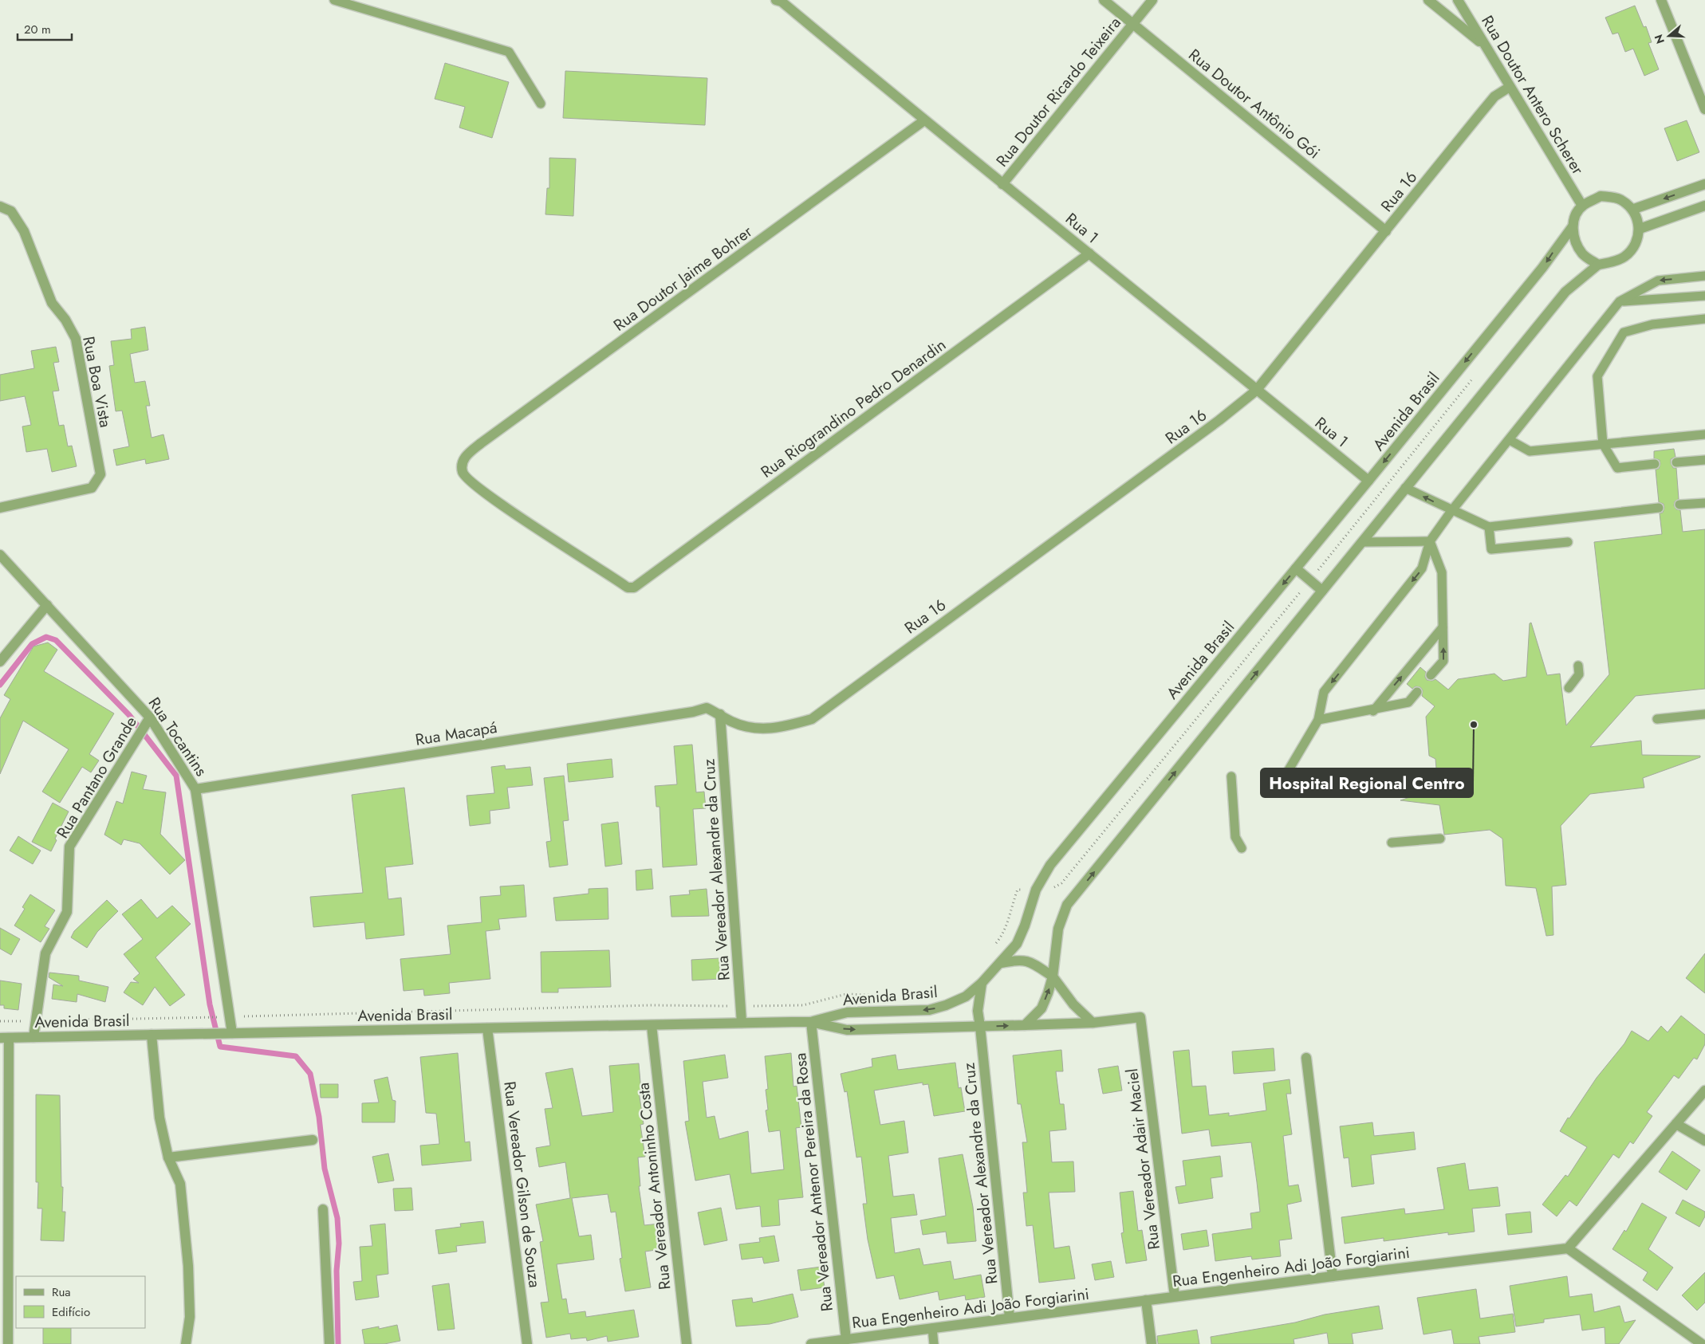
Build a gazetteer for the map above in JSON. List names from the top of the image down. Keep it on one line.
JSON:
{"streets":{"street":["Rua Doutor Ricardo Teixeira","Rua Doutor Antero Scherer","Rua Doutor Antônio Gói","Rua 16","Rua 1","Rua Doutor Jaime Bohrer","Rua Boa Vista","Rua Riograndino Pedro Denardin","Avenida Brasil","Rua Macapá","Rua Tocantins","Rua Pantano Grande","Rua Vereador Alexandre da Cruz","Rua Vereador Adair Maciel","Rua Vereador Antenor Pereira da Rosa","Rua Vereador Gilson de Souza","Rua Vereador Antoninho Costa","Rua Engenheiro Adi João Forgiarini"]},"crossings":[["Rua Doutor Ricardo Teixeira","Rua Doutor Antônio Gói"],["Rua Doutor Ricardo Teixeira","Rua 1"],["Rua Doutor Antero Scherer","Rua 16"],["Rua Doutor Antero Scherer","Avenida Brasil"],["Rua Doutor Antônio Gói","Rua 16"],["Rua 16","Rua 1"],["Rua 16","Rua Macapá"],["Rua 16","Rua Vereador Alexandre da Cruz"],["Rua 1","Rua Doutor Jaime Bohrer"],["Rua 1","Rua Riograndino Pedro Denardin"],["Rua 1","Avenida Brasil"],["Rua Doutor Jaime Bohrer","Rua Riograndino Pedro Denardin"],["Avenida Brasil","Rua Tocantins"],["Avenida Brasil","Rua Pantano Grande"],["Avenida Brasil","Rua Vereador Alexandre da Cruz"],["Avenida Brasil","Rua Vereador Adair Maciel"],["Avenida Brasil","Rua Vereador Antenor Pereira da Rosa"],["Avenida Brasil","Rua Vereador Gilson de Souza"],["Avenida Brasil","Rua Vereador Antoninho Costa"],["Rua Macapá","Rua Tocantins"],["Rua Macapá","Rua Vereador Alexandre da Cruz"],["Rua Tocantins","Rua Pantano Grande"],["Rua Vereador Alexandre da Cruz","Rua Engenheiro Adi João Forgiarini"],["Rua Vereador Adair Maciel","Rua Engenheiro Adi João Forgiarini"],["Rua Vereador Antenor Pereira da Rosa","Rua Engenheiro Adi João Forgiarini"]],"places":["Hospital Regional Centro"],"legend":["Rua","Edifício"],"scale_bar":"20 m","north":"left"}
